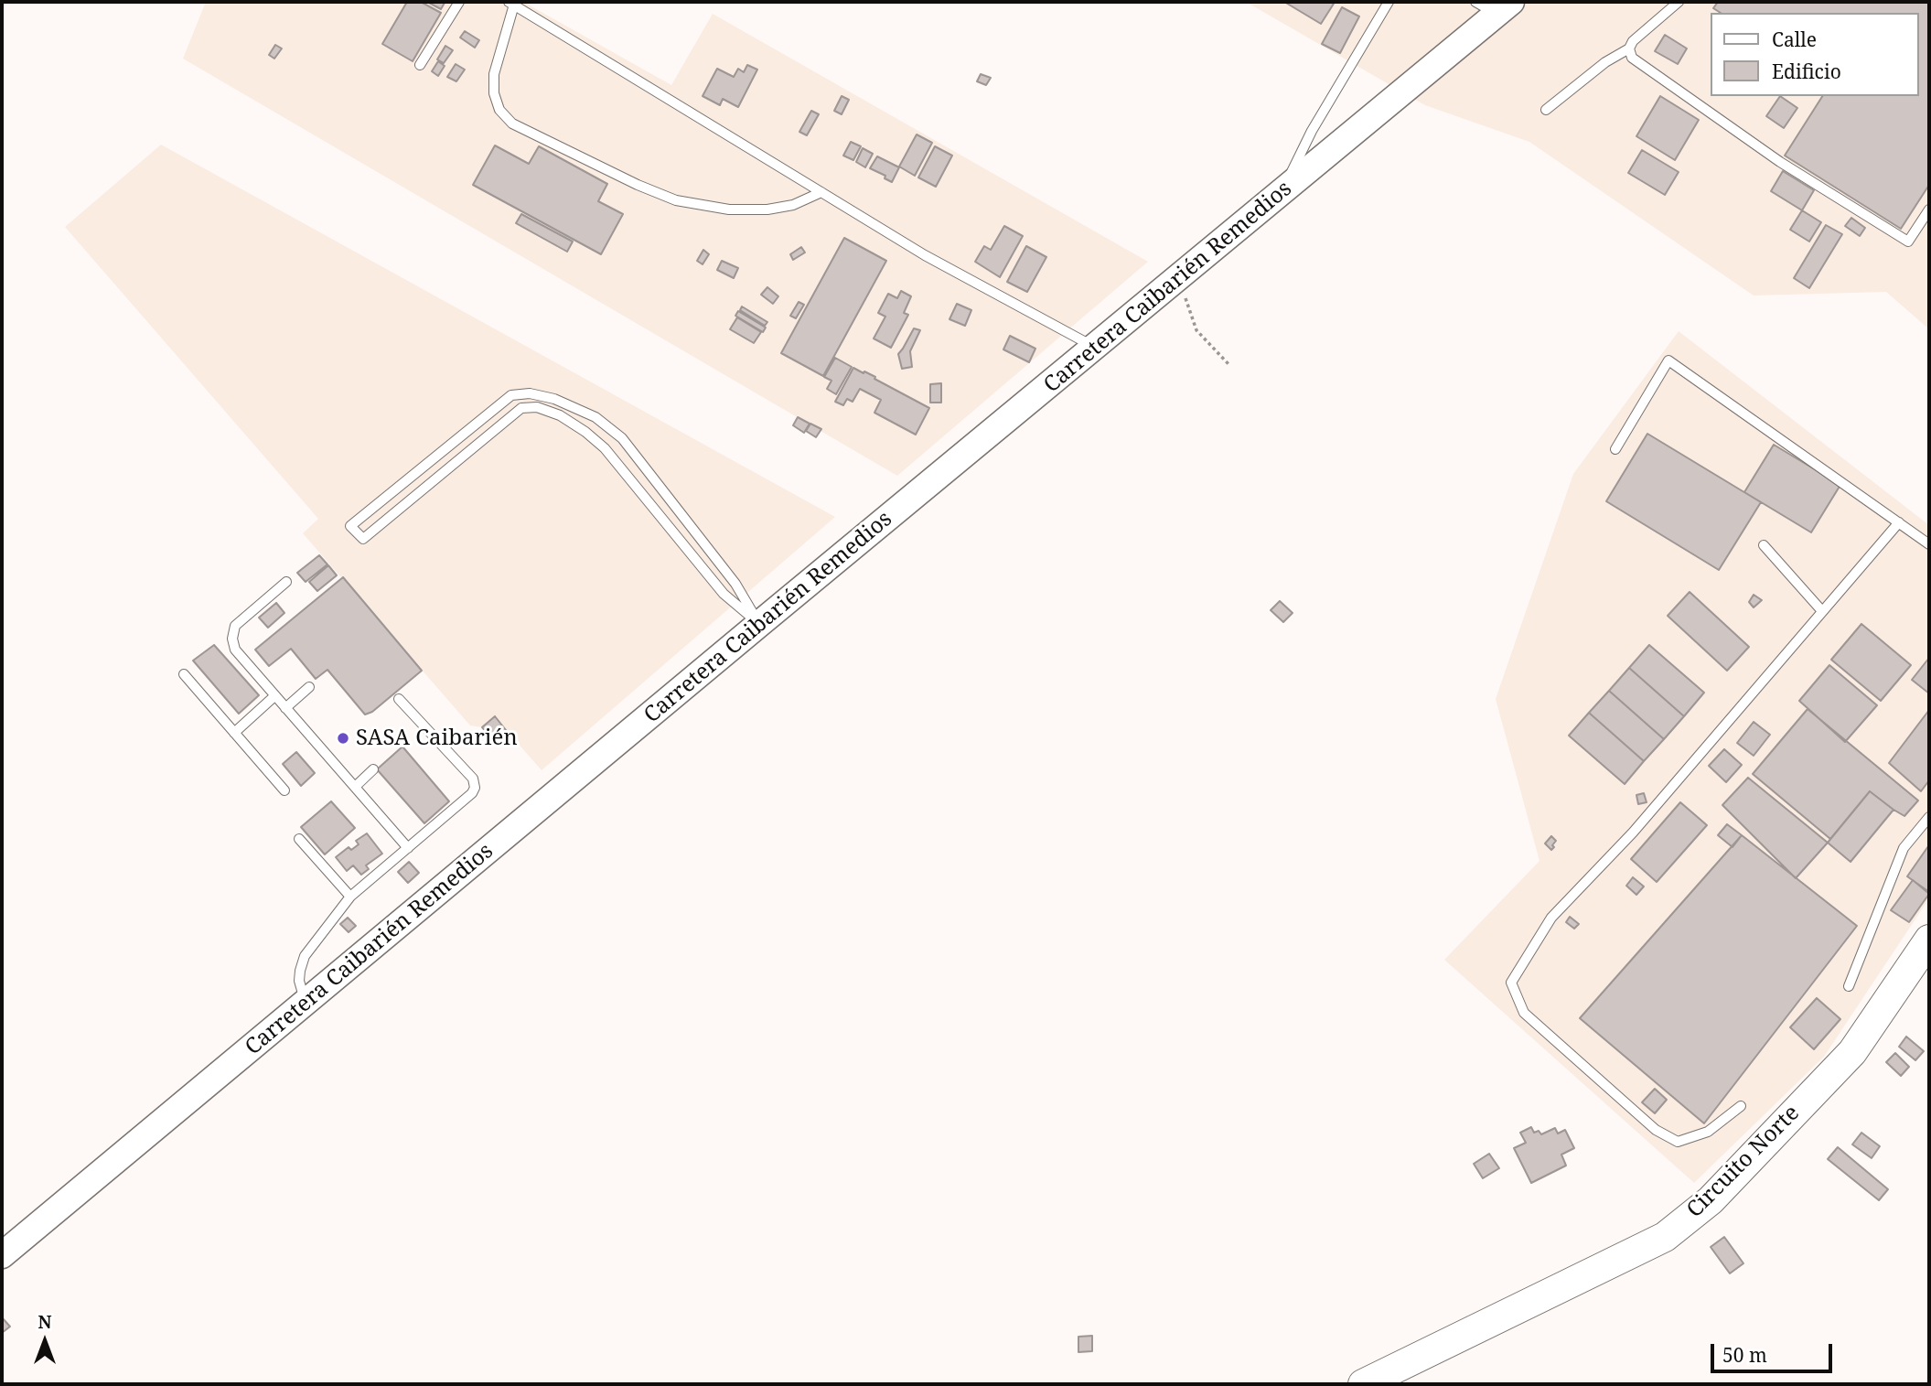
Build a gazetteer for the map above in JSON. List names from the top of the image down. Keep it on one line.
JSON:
{"streets":{"main road":["Circuito Norte"],"street":["Carretera Caibarién Remedios"]},"places":["SASA Caibarién"],"legend":["Calle","Edificio"],"scale_bar":"50 m","north":"top"}
